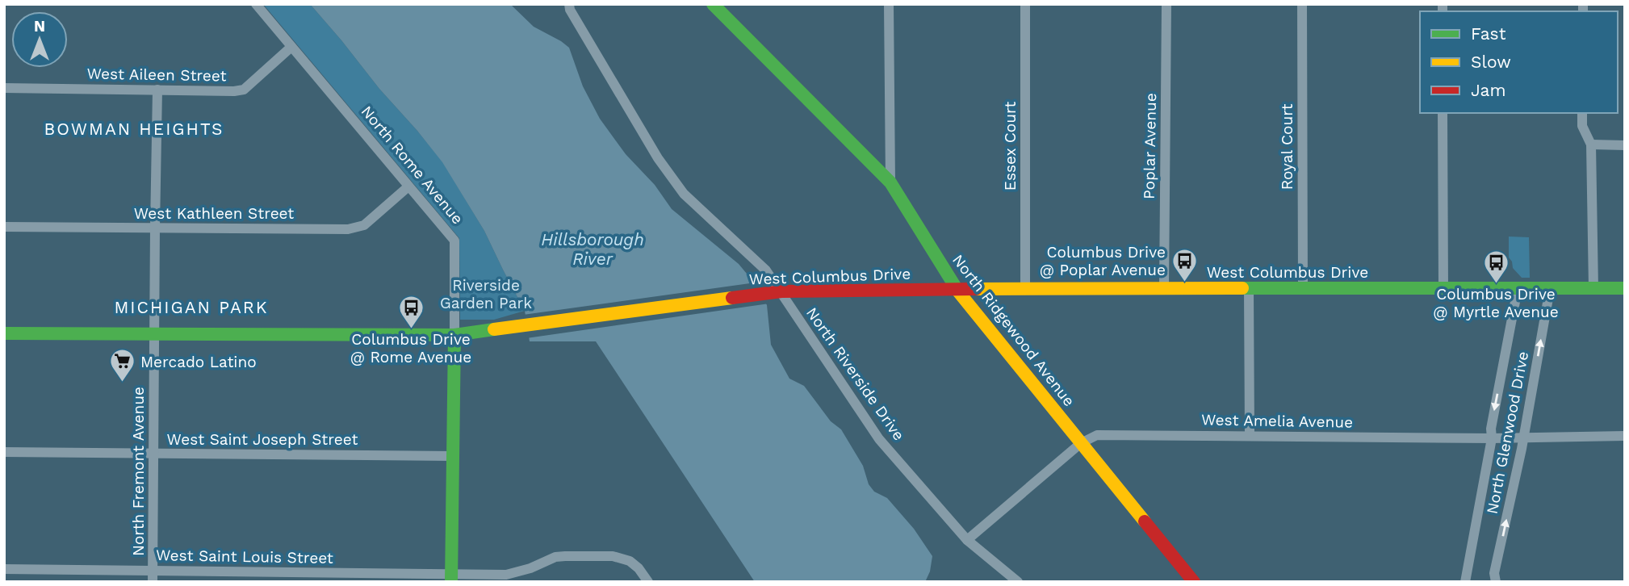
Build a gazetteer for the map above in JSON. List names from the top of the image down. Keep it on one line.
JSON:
{"streets":{"main road":["North Rome Avenue","West Columbus Drive","North Ridgewood Avenue"],"street":["West Aileen Street","Essex Court","Poplar Avenue","Royal Court","West Kathleen Street","North Riverside Drive","West Amelia Avenue","North Glenwood Drive","West Saint Joseph Street","North Fremont Avenue","West Saint Louis Street"]},"crossings":[["West Aileen Street","North Rome Avenue"],["West Aileen Street","North Fremont Avenue"],["Essex Court","West Columbus Drive"],["Poplar Avenue","West Columbus Drive"],["Royal Court","West Columbus Drive"],["North Rome Avenue","West Kathleen Street"],["North Rome Avenue","West Columbus Drive"],["North Rome Avenue","West Saint Joseph Street"],["North Rome Avenue","West Saint Louis Street"],["West Kathleen Street","North Fremont Avenue"],["West Columbus Drive","North Ridgewood Avenue"],["West Columbus Drive","North Riverside Drive"],["West Columbus Drive","North Glenwood Drive"],["West Columbus Drive","North Fremont Avenue"],["North Ridgewood Avenue","West Amelia Avenue"],["North Riverside Drive","West Amelia Avenue"],["West Amelia Avenue","North Glenwood Drive"],["West Saint Joseph Street","North Fremont Avenue"],["North Fremont Avenue","West Saint Louis Street"]],"districts":["BOWMAN HEIGHTS","MICHIGAN PARK"],"water":["Hillsborough River"],"parks":["Riverside Garden Park"],"places":{"bus stop":["Columbus Drive @ Poplar Avenue","Columbus Drive @ Myrtle Avenue","Columbus Drive @ Rome Avenue"],"supermarket":["Mercado Latino"]},"legend":["Fast","Slow","Jam"],"north":"top"}
